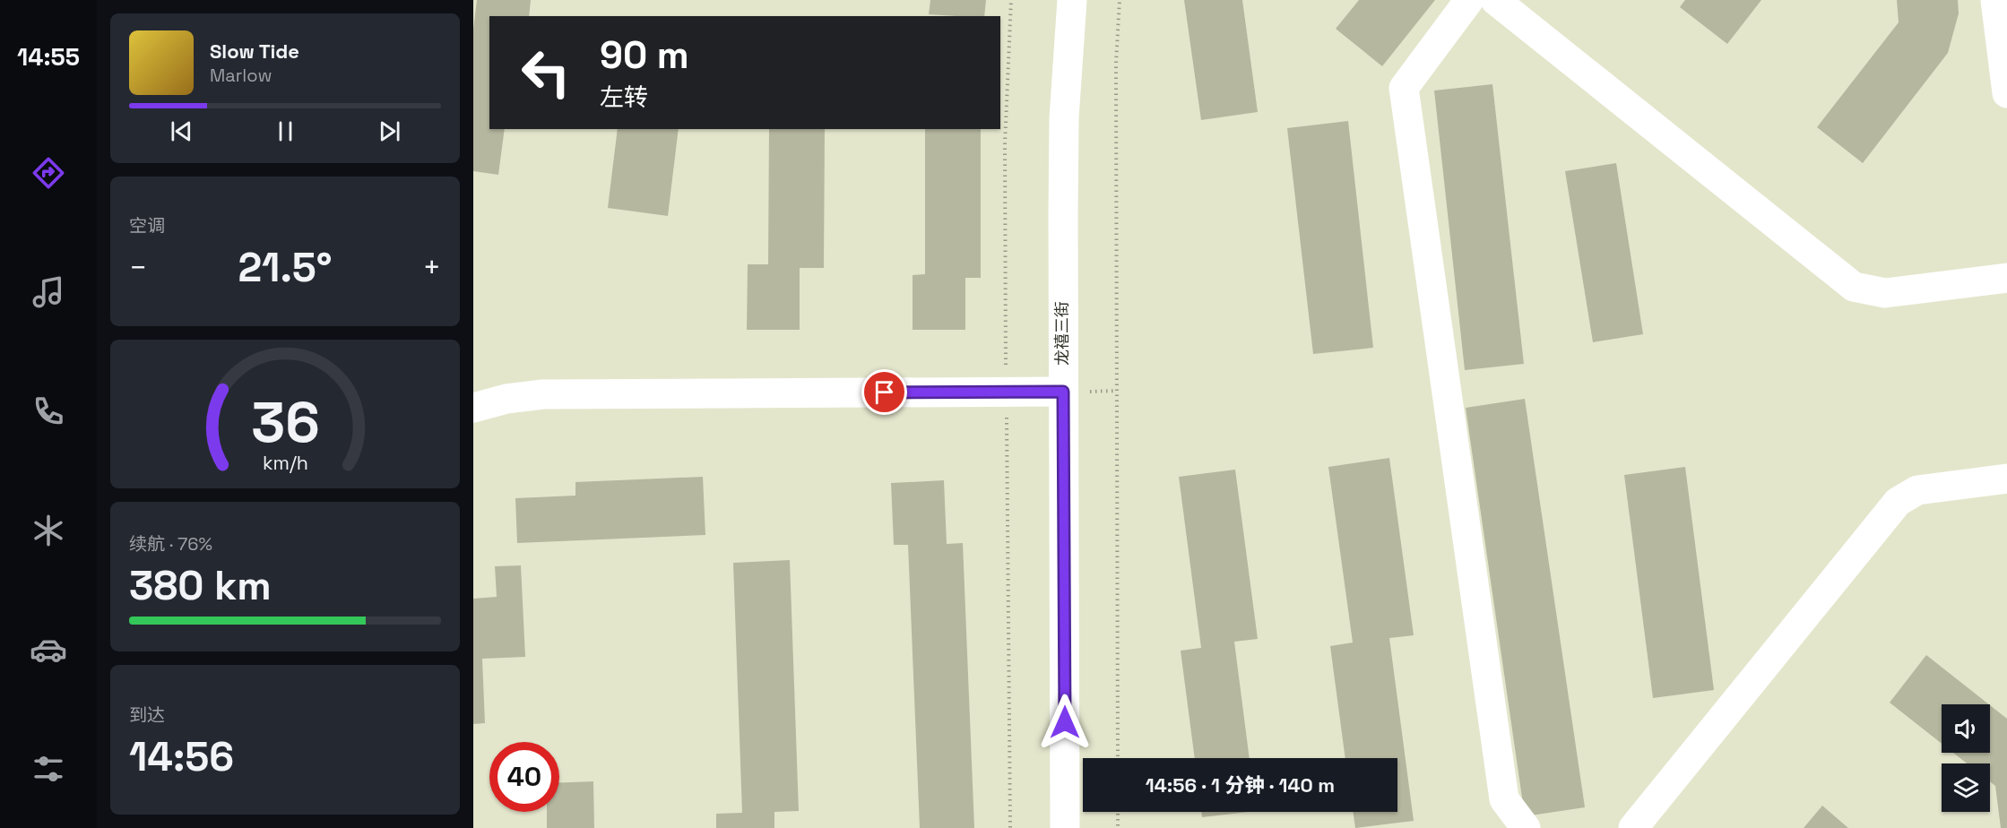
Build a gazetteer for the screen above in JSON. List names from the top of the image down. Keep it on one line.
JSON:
{"streets":{"street":["龙禧三街"]},"page":{"tabs":"14:55","turn":["90 m","左转"],"song":["Slow Tide","Marlow"],"tile":["空调",["续航 · 76%","380 km"],["到达","14:56"]],"heat":["−","21.5°","+"],"limit":"40","trip":"14:56 · 1 分钟 · 140 m","gauge":["36","km/h"]}}
